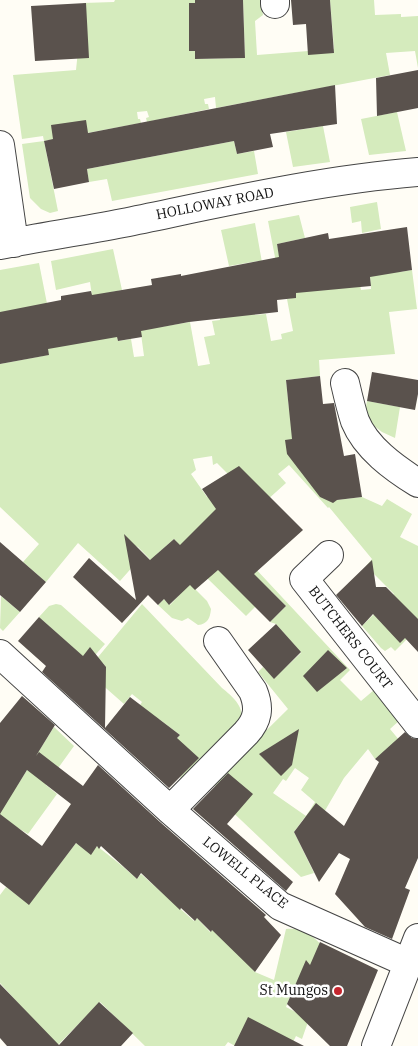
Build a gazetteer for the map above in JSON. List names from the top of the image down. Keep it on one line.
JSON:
{"streets":{"street":["HOLLOWAY ROAD","BUTCHERS COURT","LOWELL PLACE"]},"places":["St Mungos"]}
